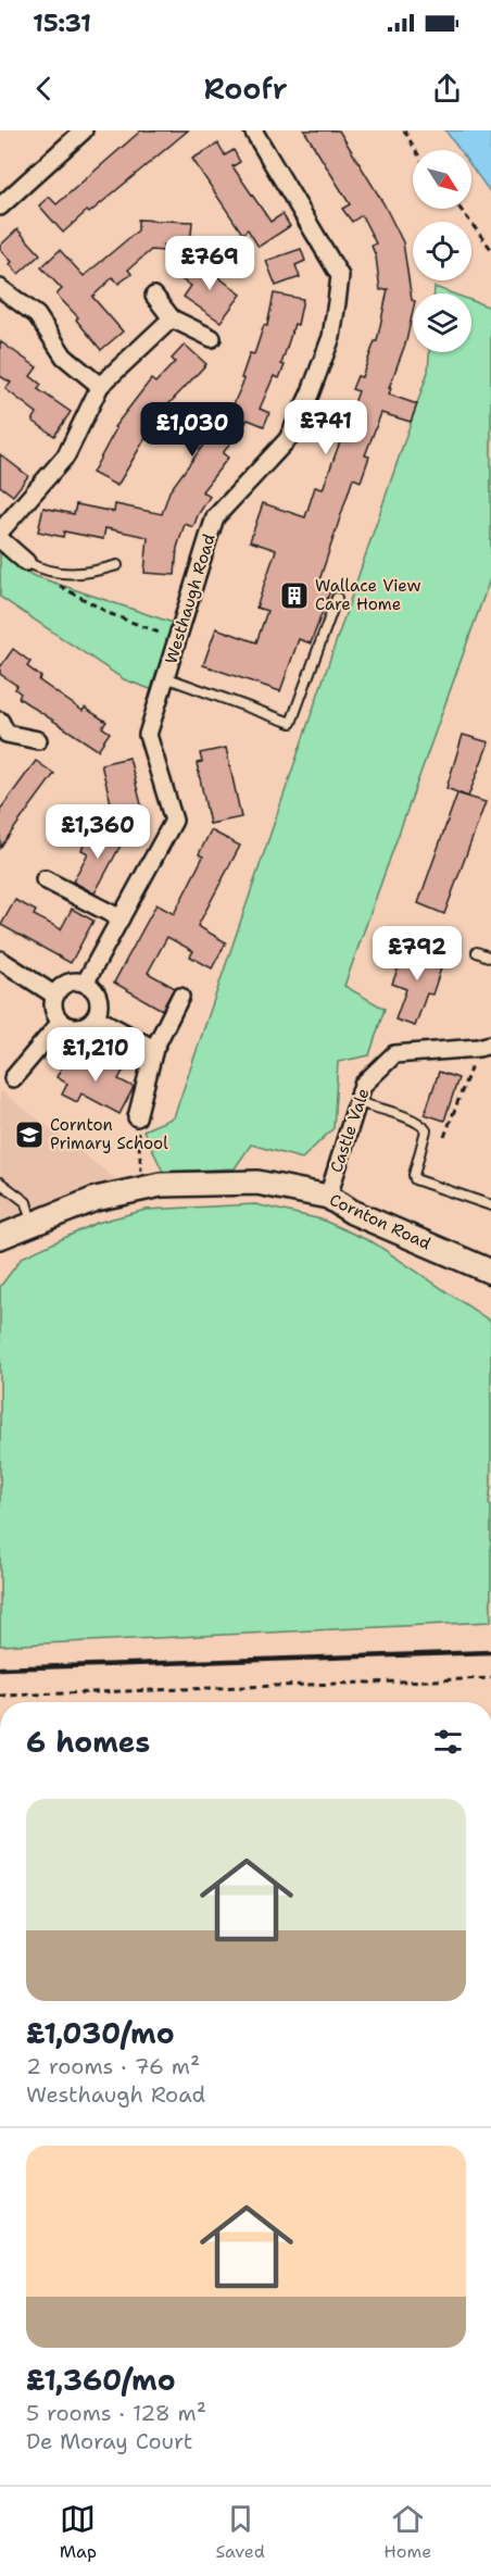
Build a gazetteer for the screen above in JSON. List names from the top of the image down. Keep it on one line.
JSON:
{"streets":{"main road":["Cornton Road"],"street":["Westhaugh Road","Castle Vale"]},"crossings":[["Castle Vale","Cornton Road"]],"places":{"building":["Wallace View Care Home"],"school or university":["Cornton Primary School"]},"north":"bottom right","page":{"status":"15:31","header":"Roofr","price":["£769","£741","£1,030","£1,360","£792","£1,210"],"heading":"6 homes","list":[{"name":"£1,030/mo","note":"2 rooms · 76 m² · Westhaugh Road"},{"name":"£1,360/mo","note":"5 rooms · 128 m² · De Moray Court"}],"tabs":["Map","Saved","Home"]}}
